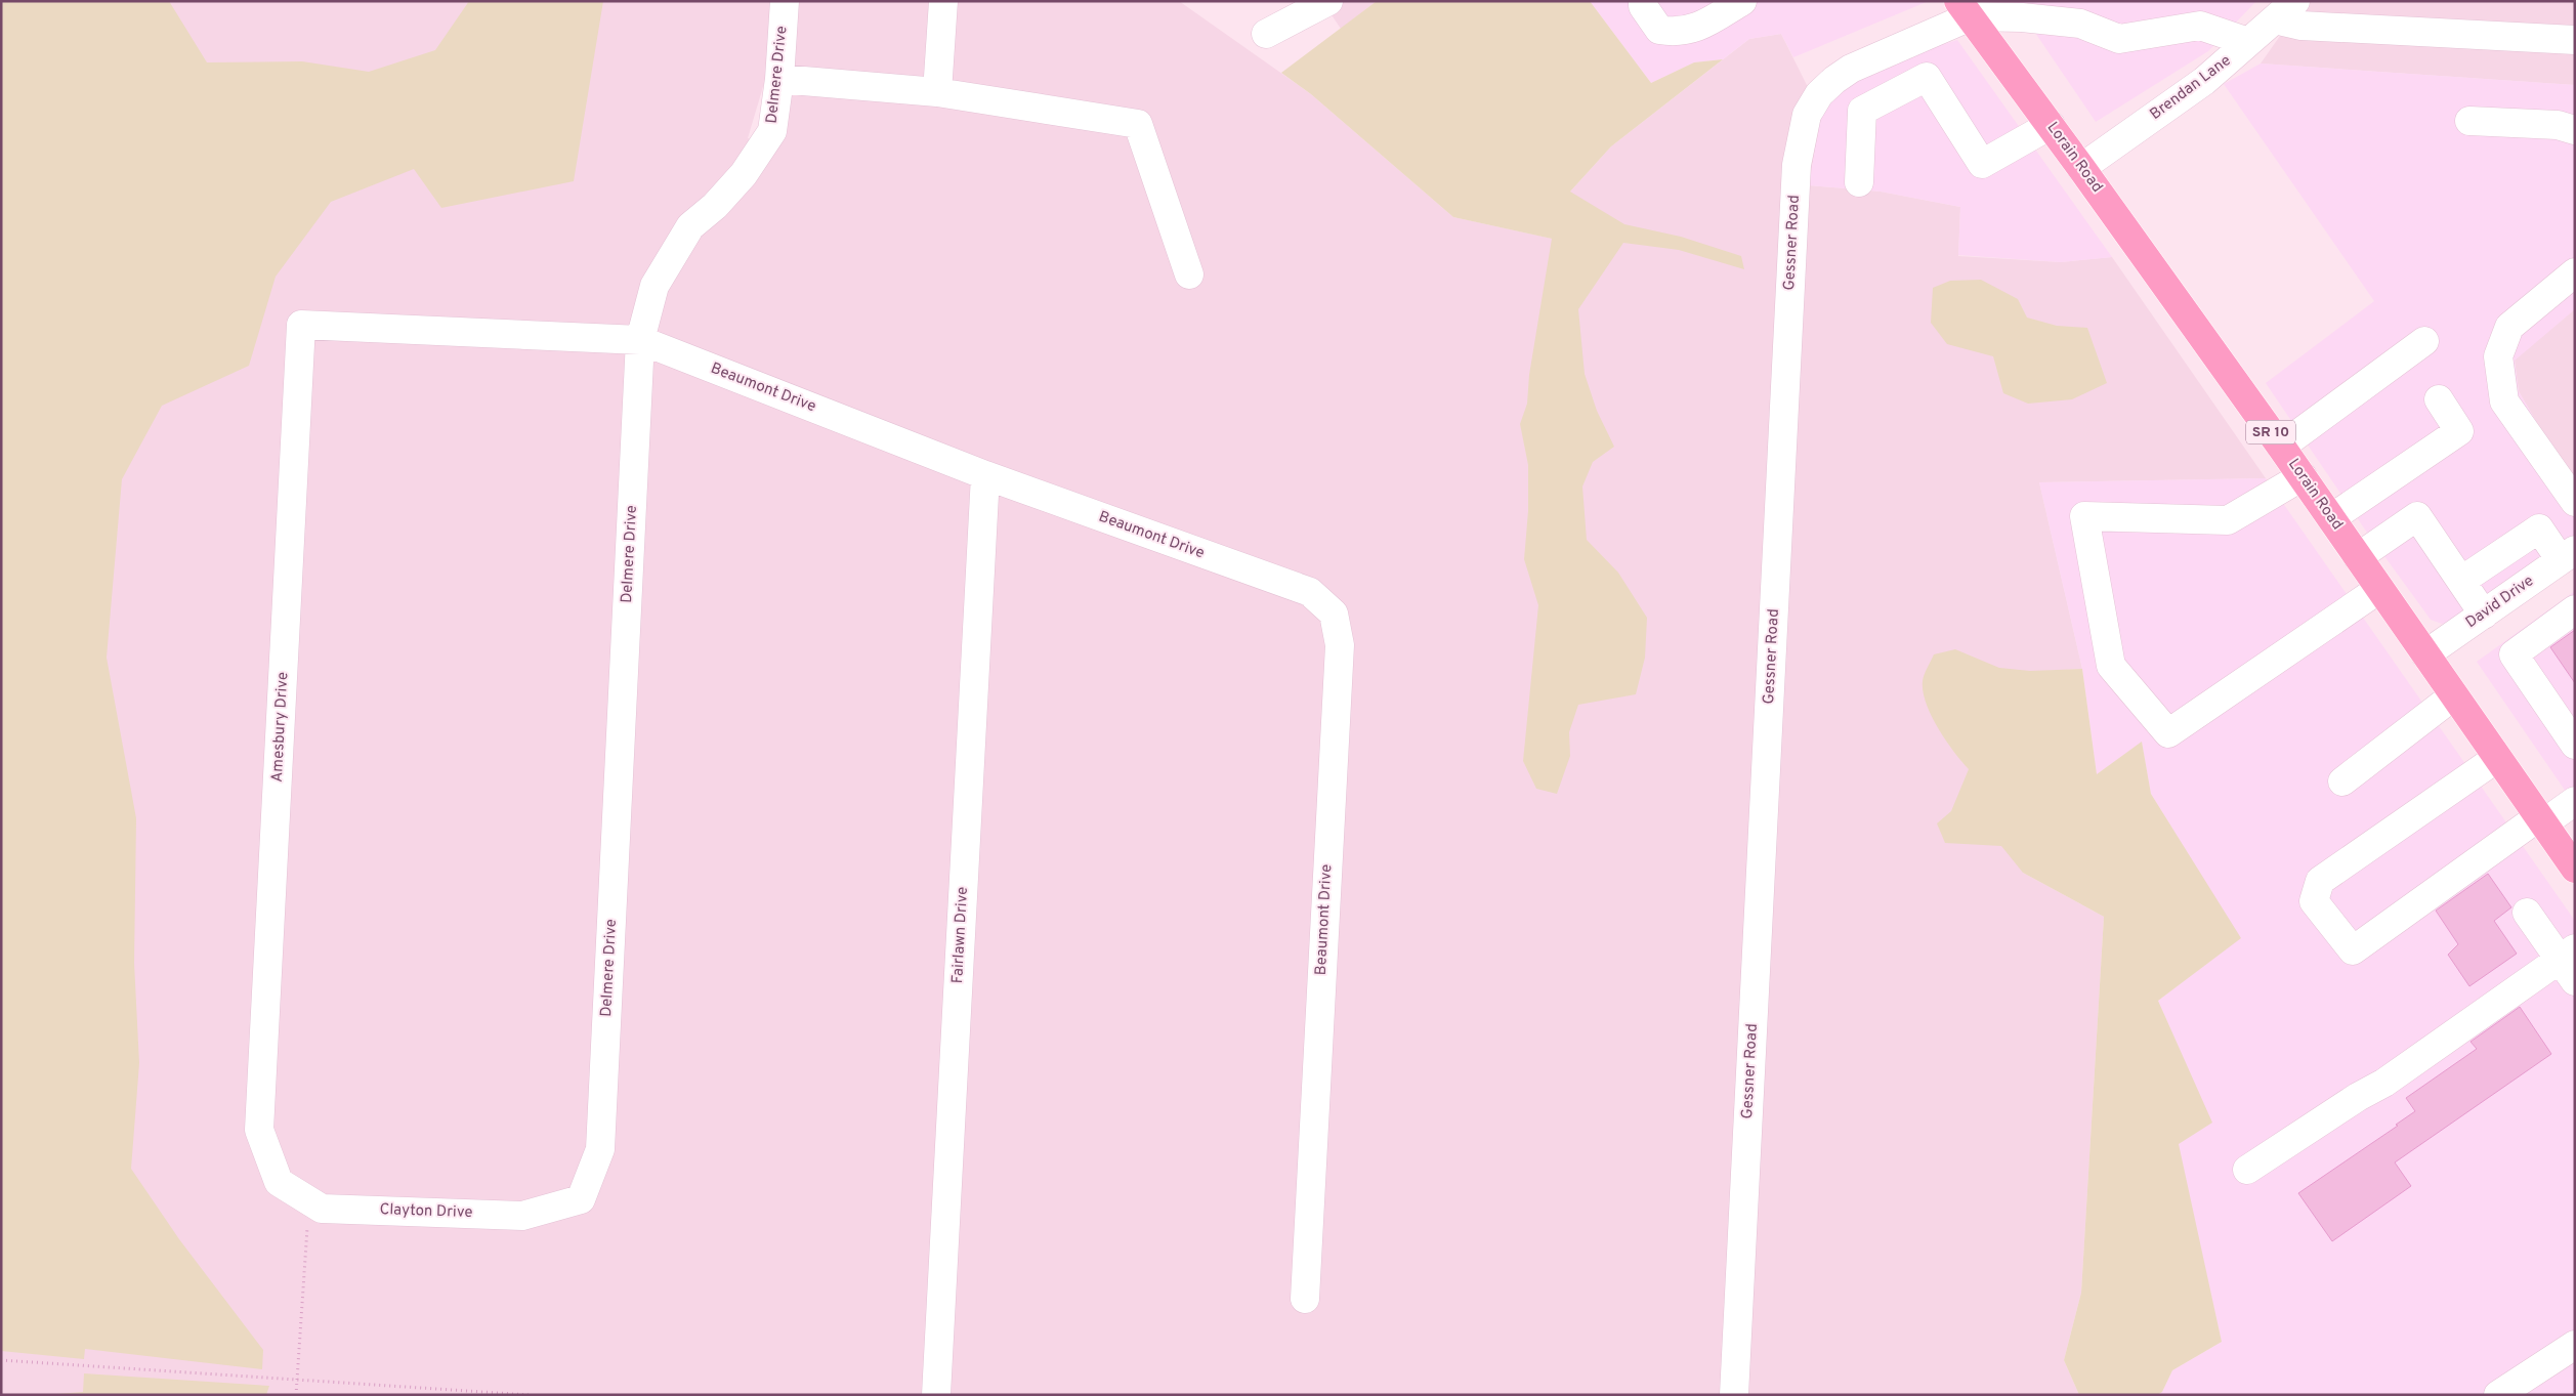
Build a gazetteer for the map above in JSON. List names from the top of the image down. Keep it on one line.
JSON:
{"streets":{"main road":["Lorain Road","SR 10"],"street":["Delmere Drive","Brendan Lane","Gessner Road","Beaumont Drive","David Drive","Amesbury Drive","Fairlawn Drive","Clayton Drive"]},"crossings":[["Delmere Drive","Beaumont Drive"],["Delmere Drive","Clayton Drive"],["Brendan Lane","Lorain Road"],["Lorain Road","Gessner Road"],["Lorain Road","David Drive"],["Beaumont Drive","Amesbury Drive"],["Beaumont Drive","Fairlawn Drive"],["Amesbury Drive","Clayton Drive"]]}
